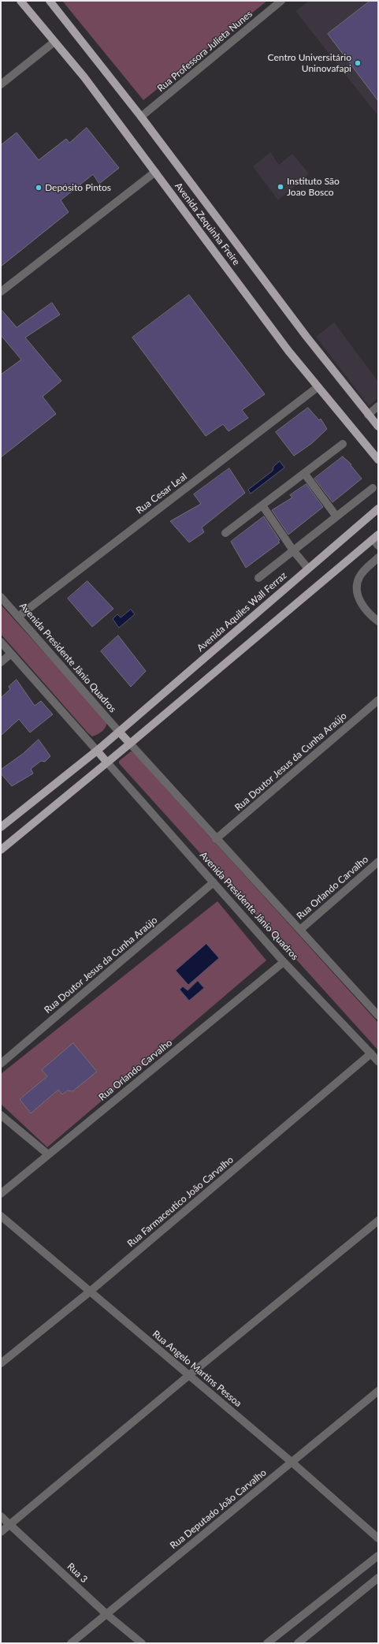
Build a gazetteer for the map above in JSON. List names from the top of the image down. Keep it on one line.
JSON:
{"streets":{"main road":["Avenida Zequinha Freire","Avenida Aquiles Wall Ferraz"],"street":["Rua Professora Julieta Nunes","Rua Cesar Leal","Avenida Presidente Jânio Quadros","Rua Doutor Jesus da Cunha Araújo","Rua Orlando Carvalho","Rua Farmaceutico João Carvalho","Rua Angelo Martins Pessoa","Rua Deputado João Carvalho","Rua 3"]},"crossings":[["Rua Professora Julieta Nunes","Avenida Zequinha Freire"],["Avenida Zequinha Freire","Rua Cesar Leal"],["Rua Cesar Leal","Avenida Presidente Jânio Quadros"],["Avenida Aquiles Wall Ferraz","Avenida Presidente Jânio Quadros"],["Avenida Presidente Jânio Quadros","Rua Doutor Jesus da Cunha Araújo"],["Avenida Presidente Jânio Quadros","Rua Orlando Carvalho"],["Avenida Presidente Jânio Quadros","Rua Farmaceutico João Carvalho"],["Rua Farmaceutico João Carvalho","Rua Angelo Martins Pessoa"],["Rua Angelo Martins Pessoa","Rua Deputado João Carvalho"],["Rua Deputado João Carvalho","Rua 3"]],"places":["Centro Universitário Uninovafapi","Instituto São Joao Bosco","Depósito Pintos"]}
